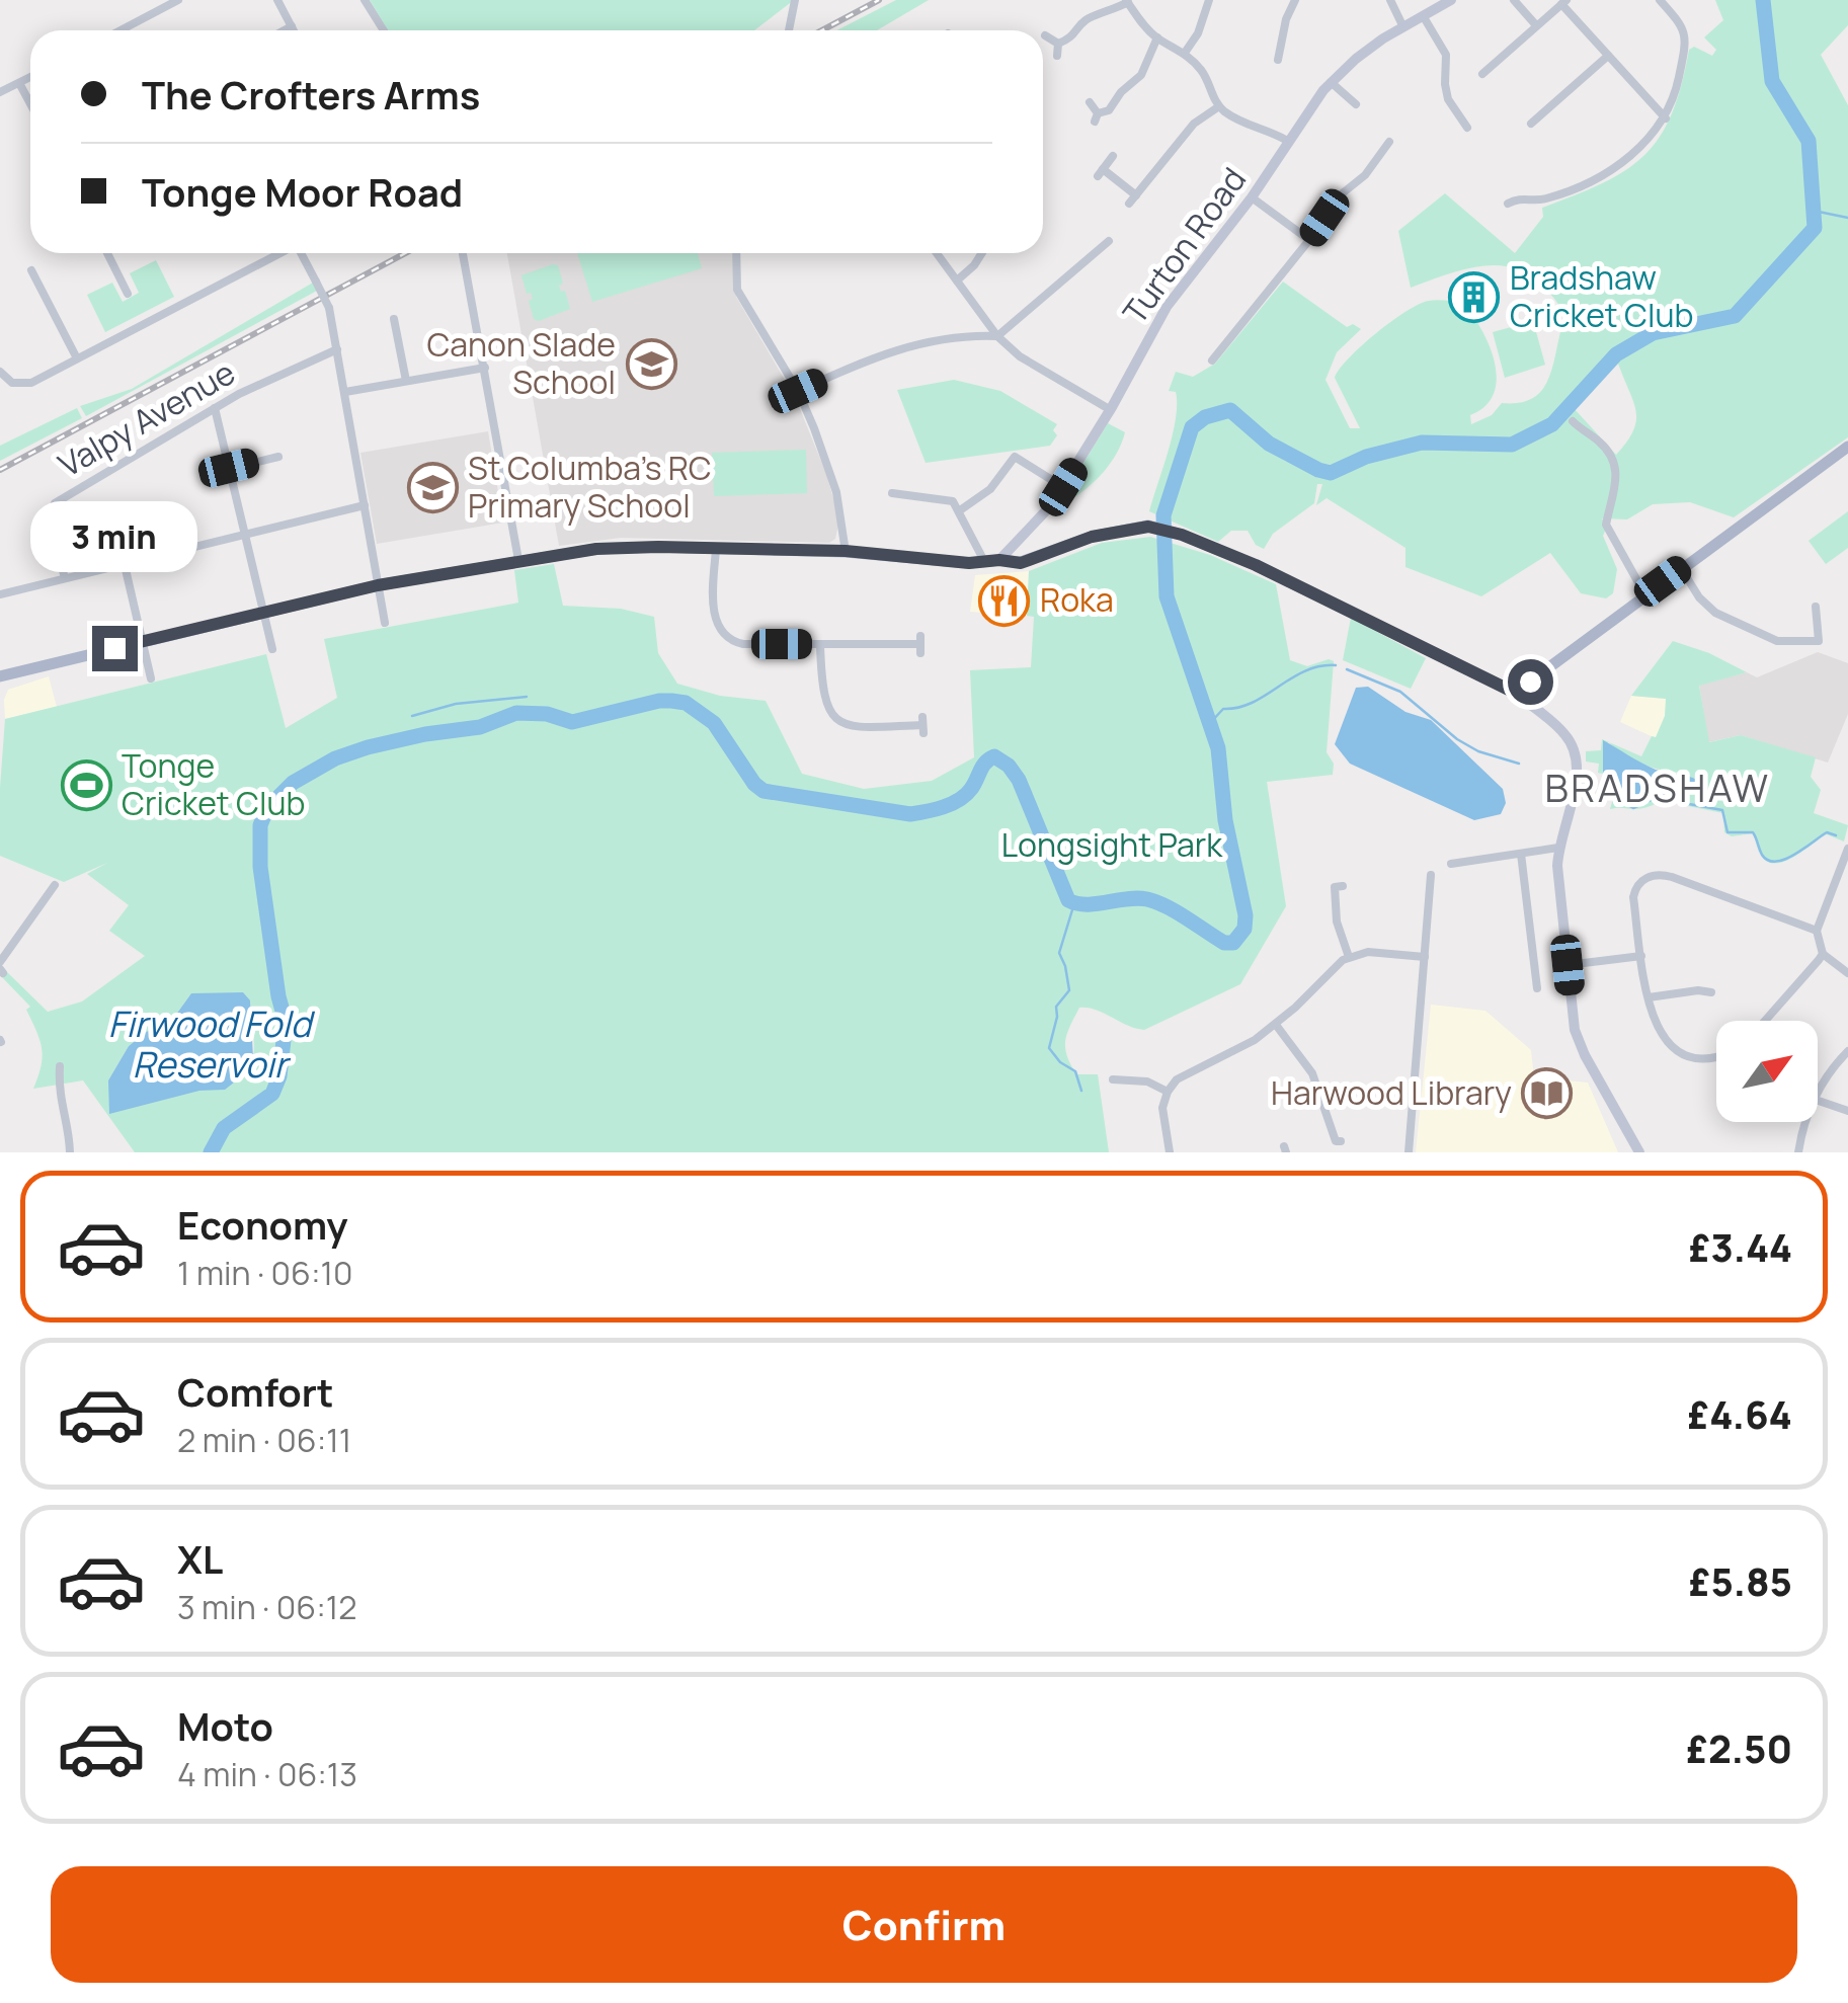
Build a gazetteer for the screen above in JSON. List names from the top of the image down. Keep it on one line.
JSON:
{"streets":{"main road":["Turton Road"],"street":["Valpy Avenue"]},"districts":["BRADSHAW"],"water":["Firwood Fold Reservoir"],"parks":["Longsight Park"],"places":{"building":["Bradshaw Cricket Club"],"school or university":["Canon Slade School","St Columba's RC Primary School"],"restaurant":["Roka"],"sports":["Tonge Cricket Club"],"library":["Harwood Library"]},"north":"top right","page":{"banner":["The Crofters Arms","Tonge Moor Road"],"bubble":"3 min","list":[{"name":"Economy","note":"1 min · 06:10","value":"£3.44"},{"name":"Comfort","note":"2 min · 06:11","value":"£4.64"},{"name":"XL","note":"3 min · 06:12","value":"£5.85"},{"name":"Moto","note":"4 min · 06:13","value":"£2.50"}],"buttons":"Confirm"}}
